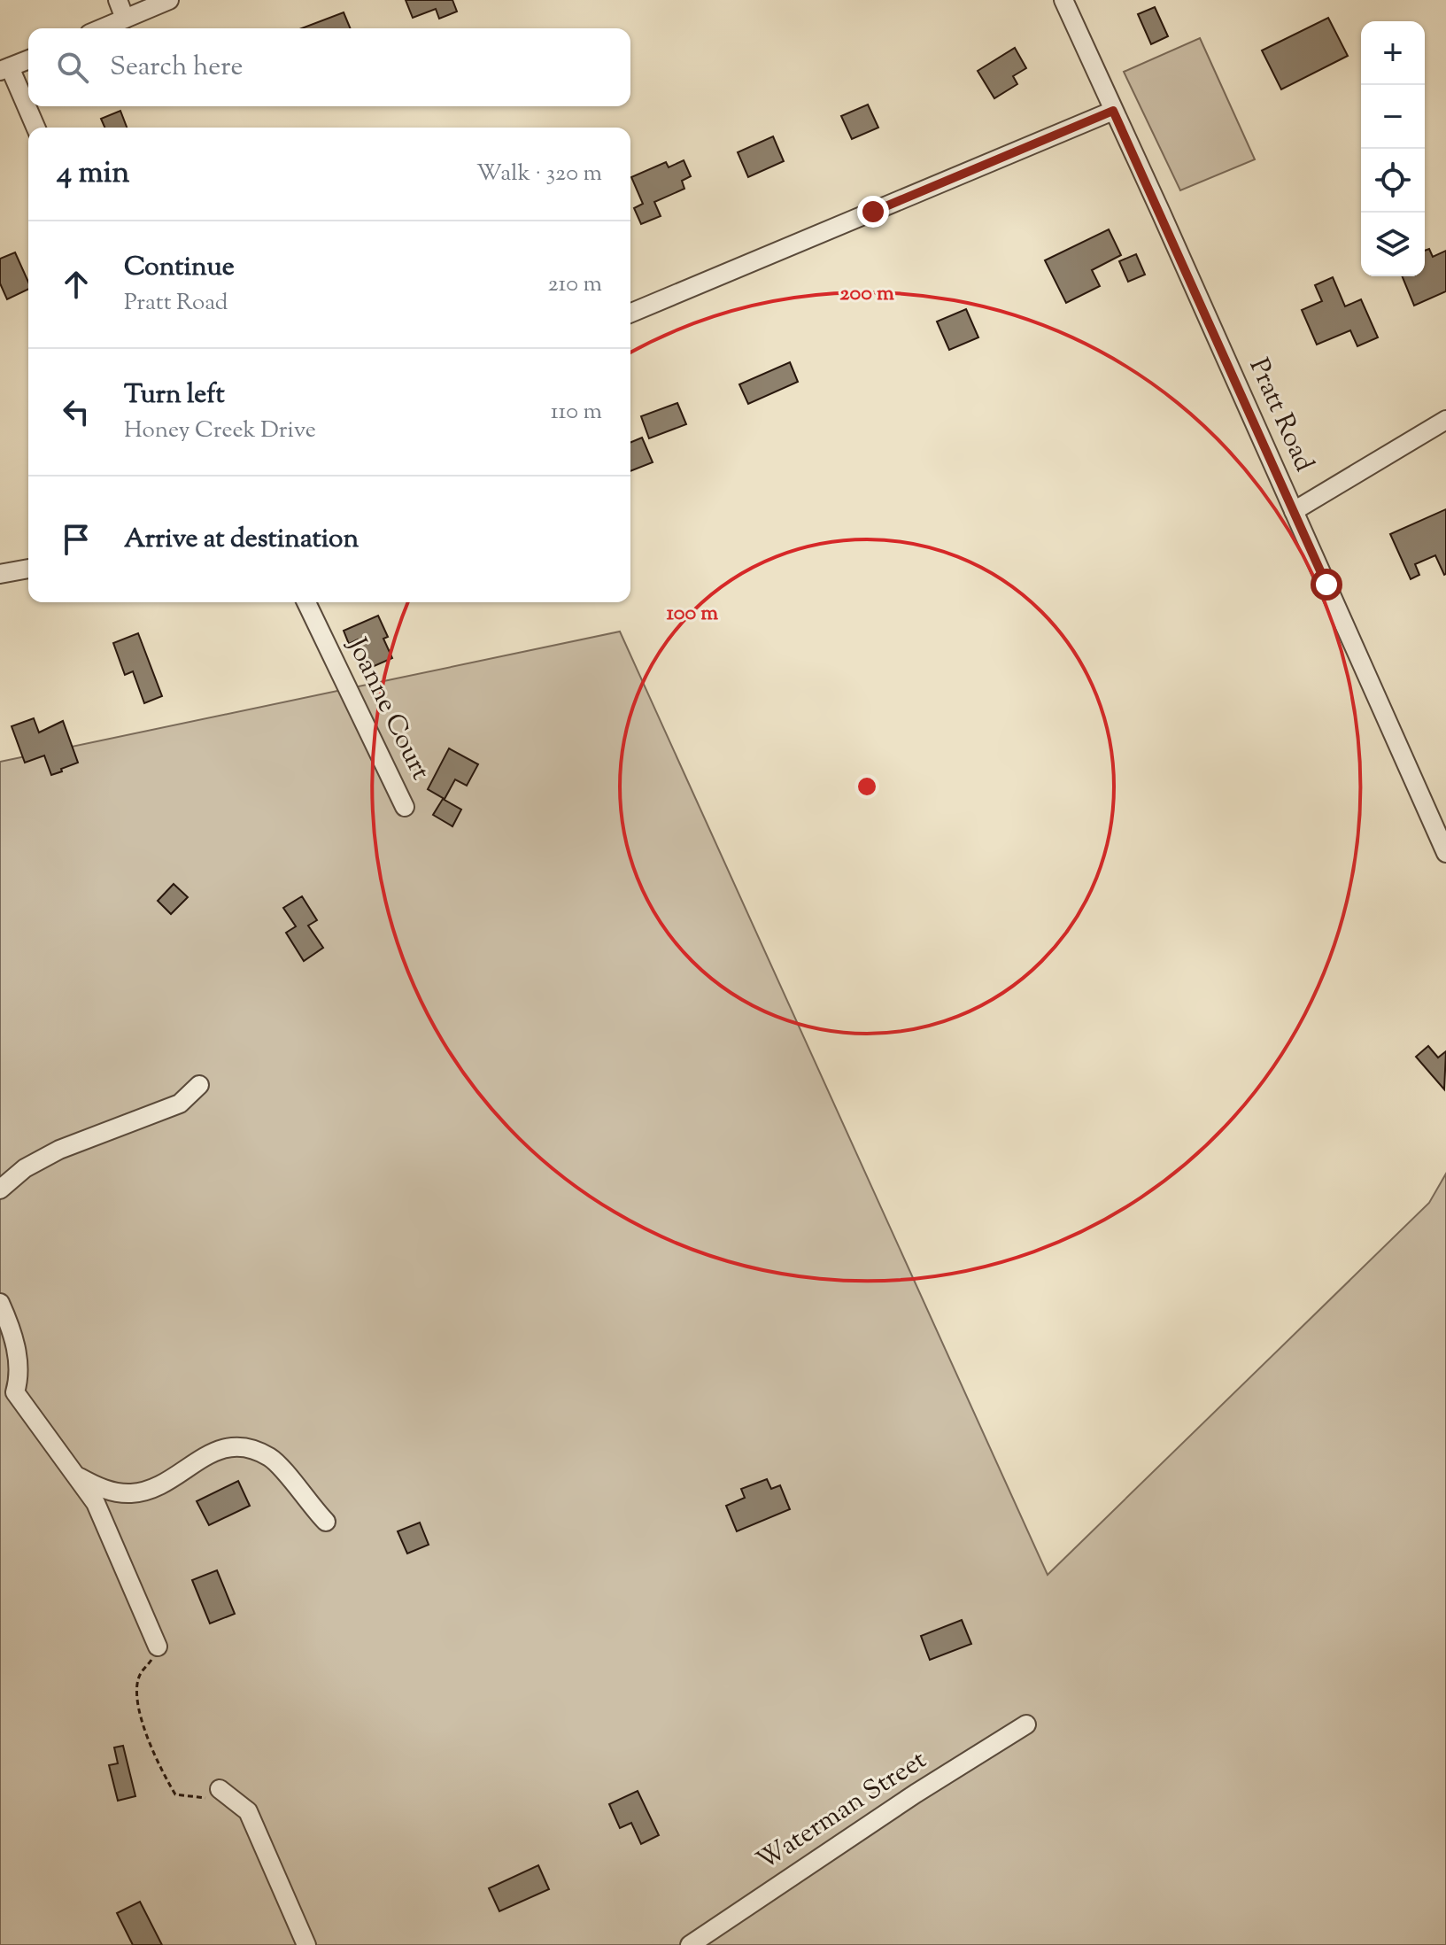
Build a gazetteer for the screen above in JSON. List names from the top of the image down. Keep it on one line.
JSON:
{"streets":{"street":["Pratt Road","Joanne Court","Waterman Street"]},"page":{"map_buttons":["+","−"],"search":"Search here","heading":["4 min","Walk · 320 m"],"list":[["Continue","Pratt Road","210 m"],["Turn left","Honey Creek Drive","110 m"],"Arrive at destination"]},"rings":["200 m","100 m"]}
